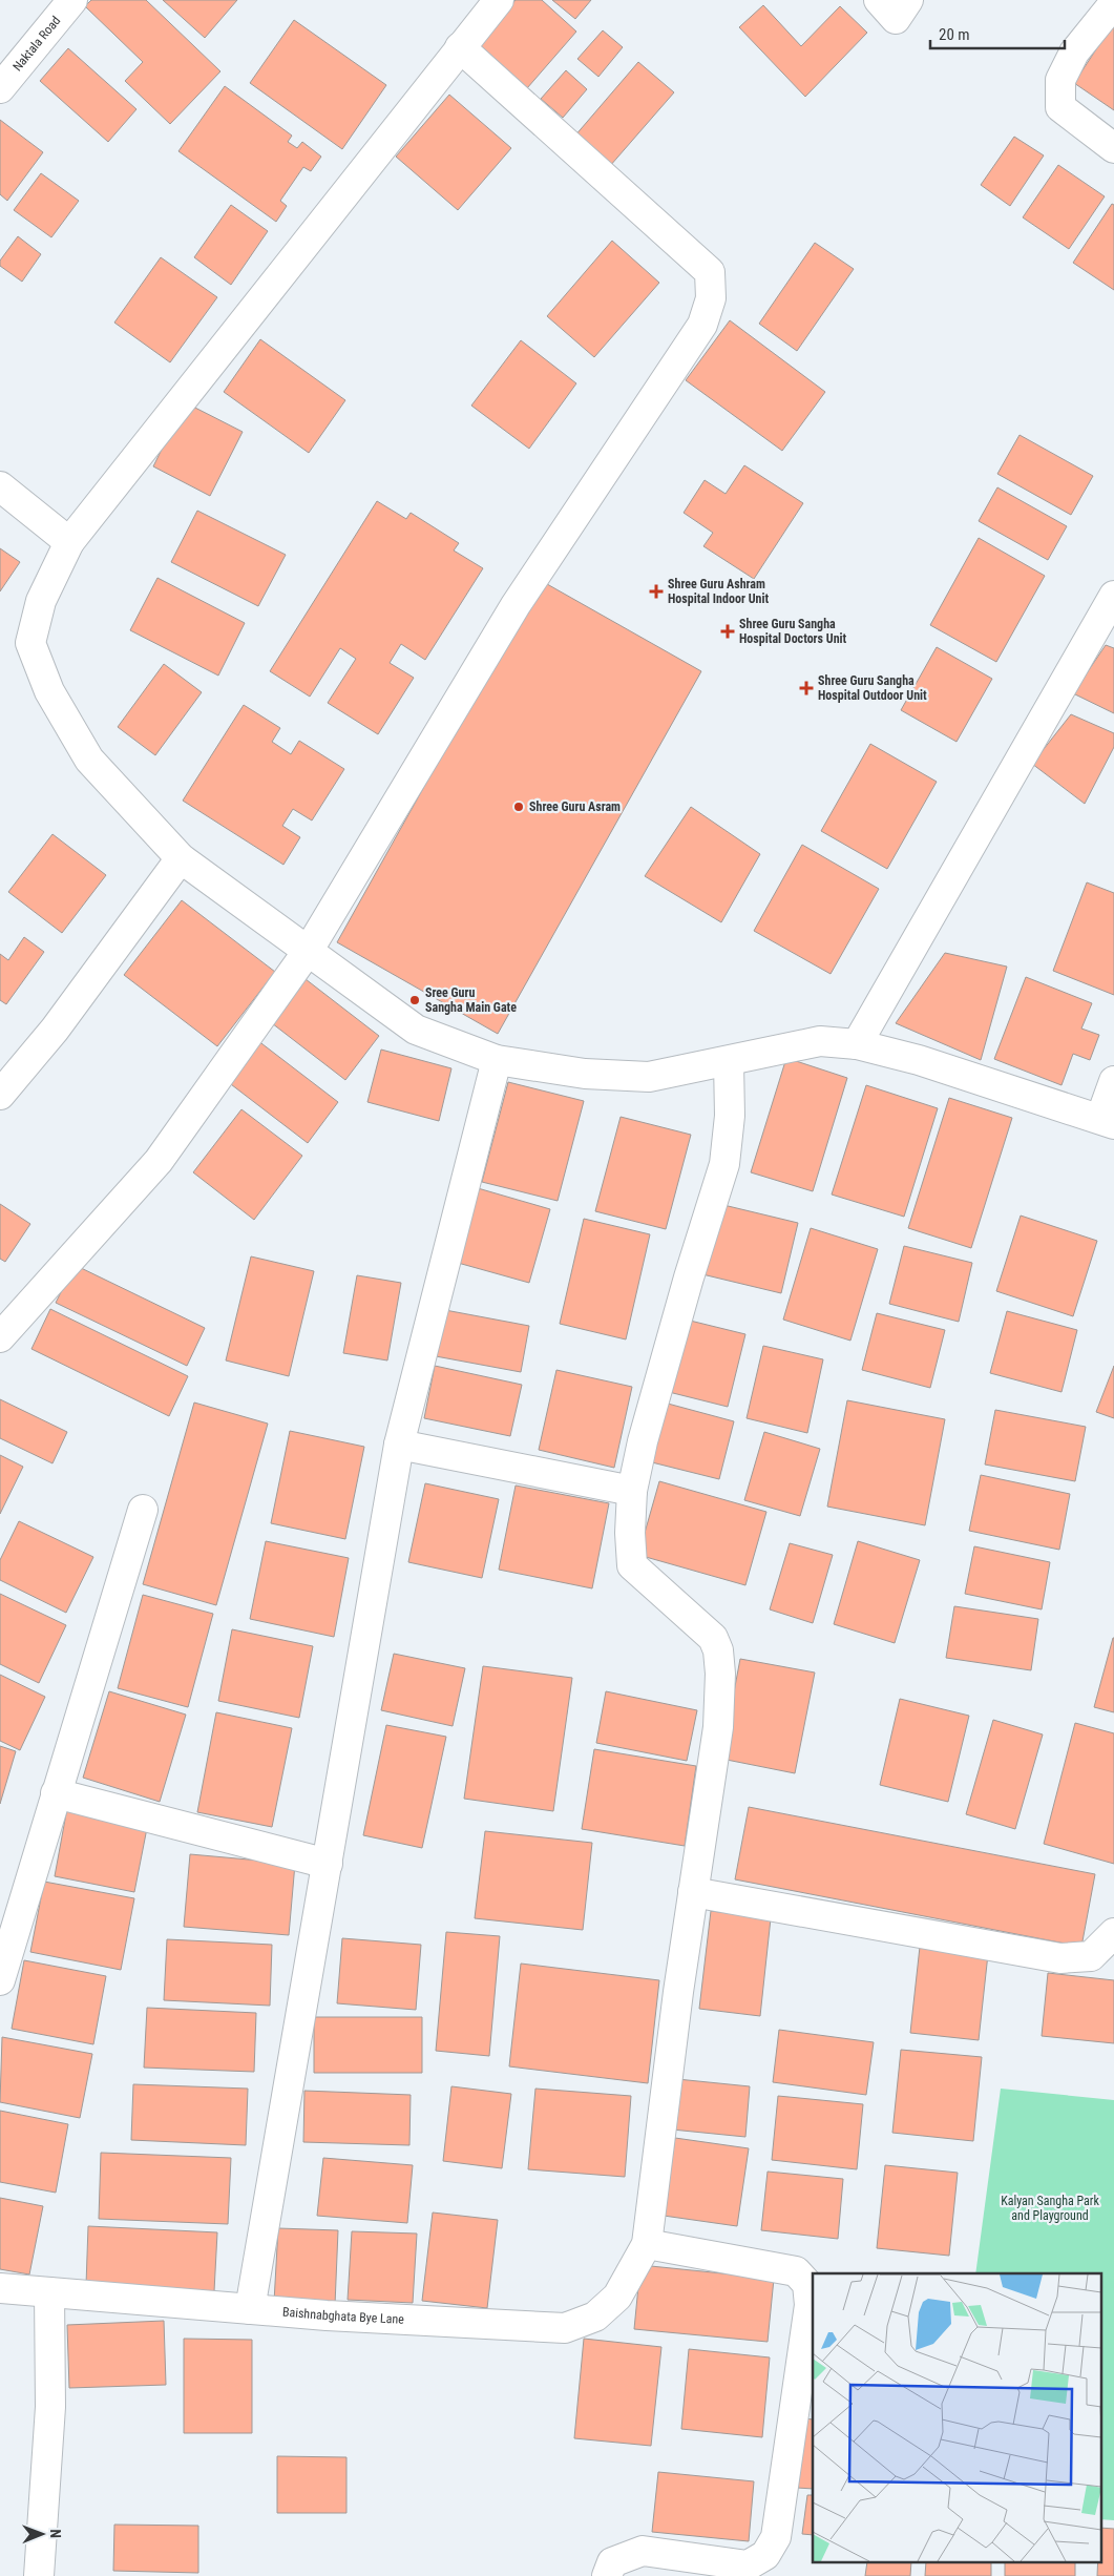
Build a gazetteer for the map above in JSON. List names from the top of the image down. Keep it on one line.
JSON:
{"streets":{"street":["Naktala Road","Baishnabghata Bye Lane"]},"parks":["Kalyan Sangha Park and Playground"],"places":{"health":["Shree Guru Ashram Hospital Indoor Unit","Shree Guru Sangha Hospital Doctors Unit","Shree Guru Sangha Hospital Outdoor Unit"],"other":["Shree Guru Asram","Sree Guru Sangha Main Gate"]},"scale_bar":"20 m","north":"right"}
